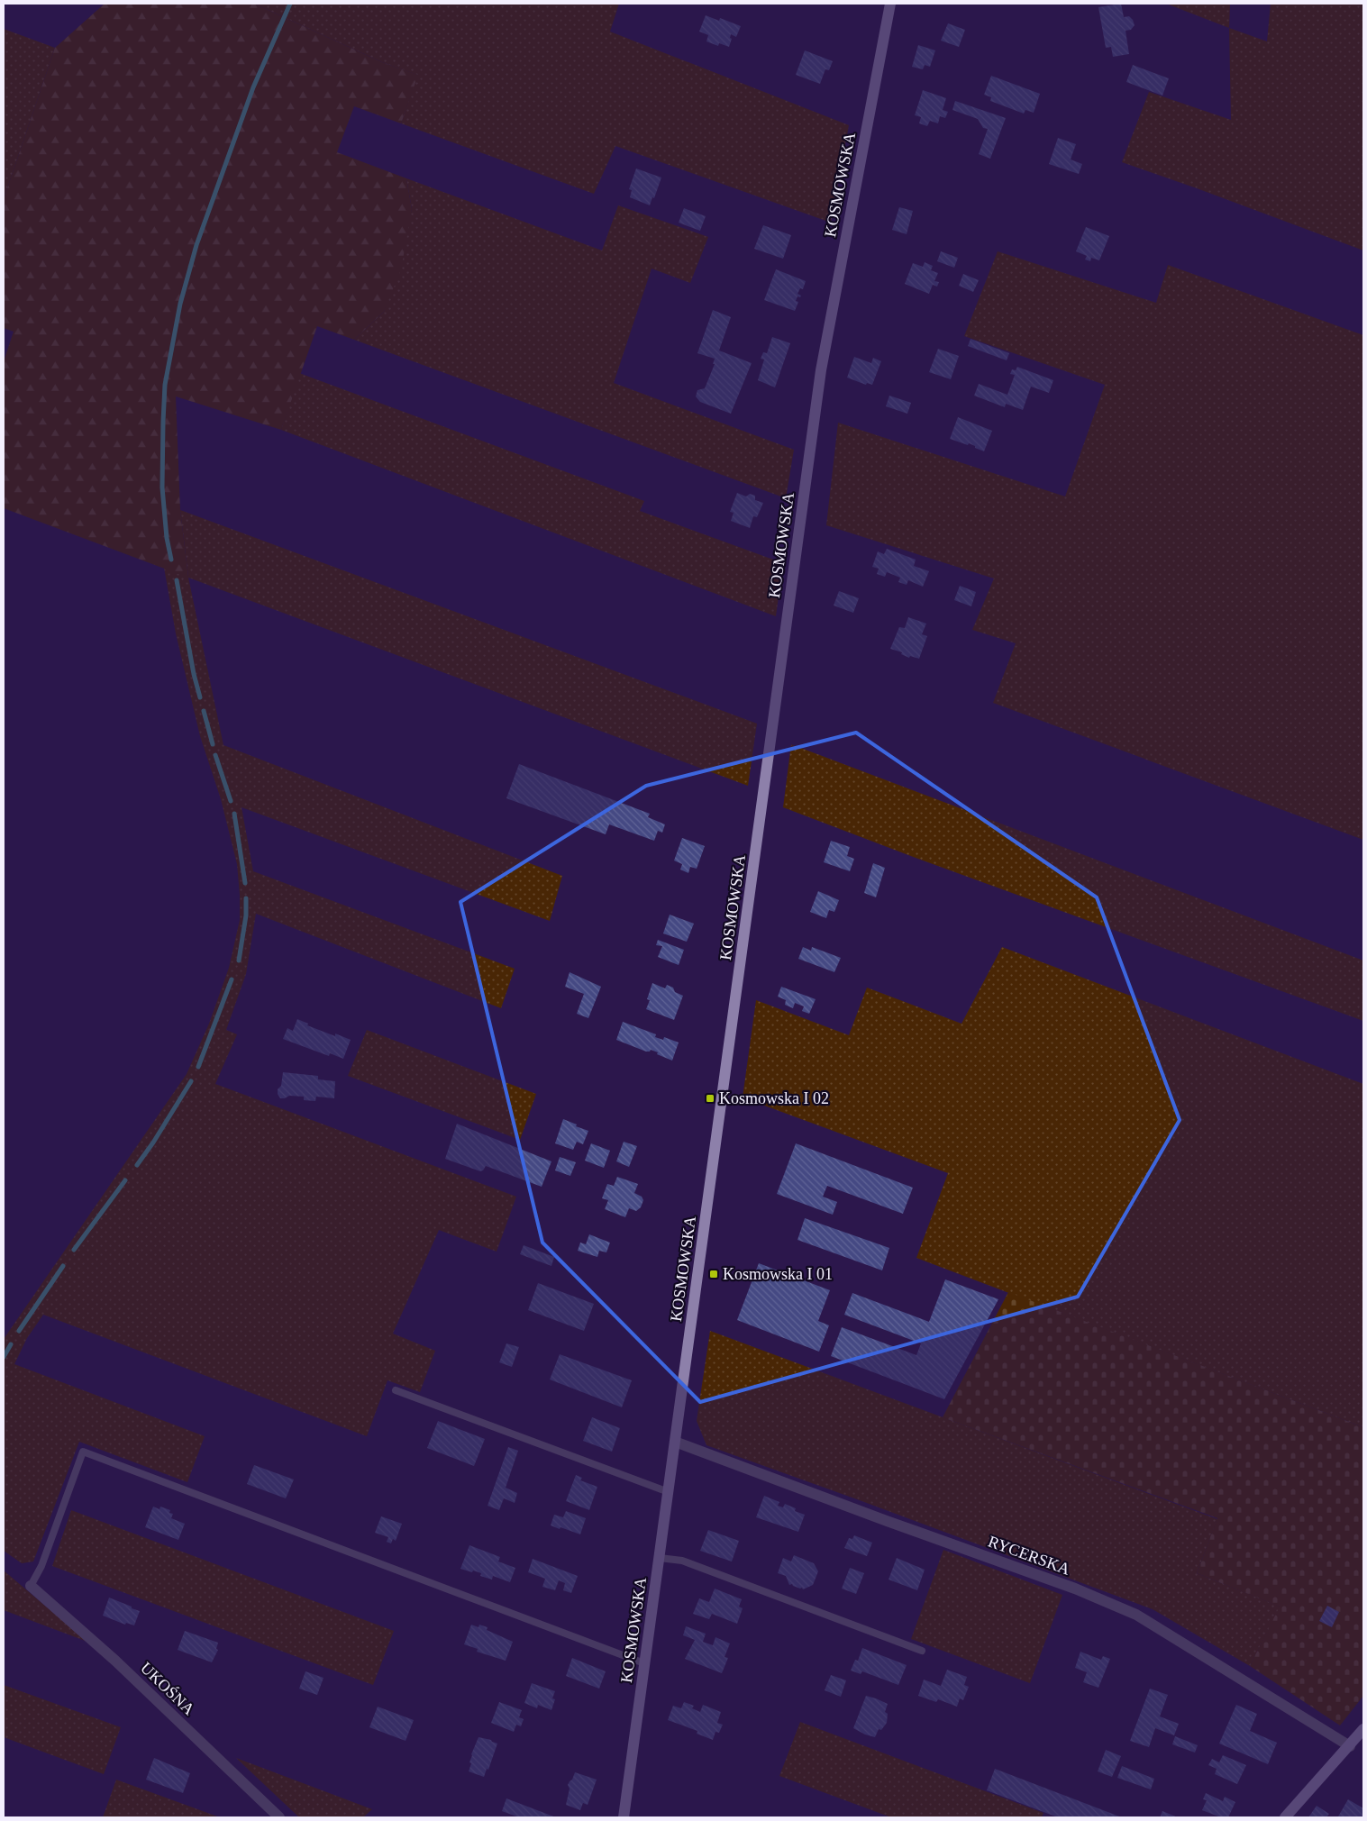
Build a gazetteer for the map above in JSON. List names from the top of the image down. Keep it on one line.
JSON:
{"streets":{"street":["KOSMOWSKA","RYCERSKA","UKOŚNA"]},"crossings":[["KOSMOWSKA","RYCERSKA"]],"places":{"transit":["Kosmowska I 02","Kosmowska I 01"]}}
